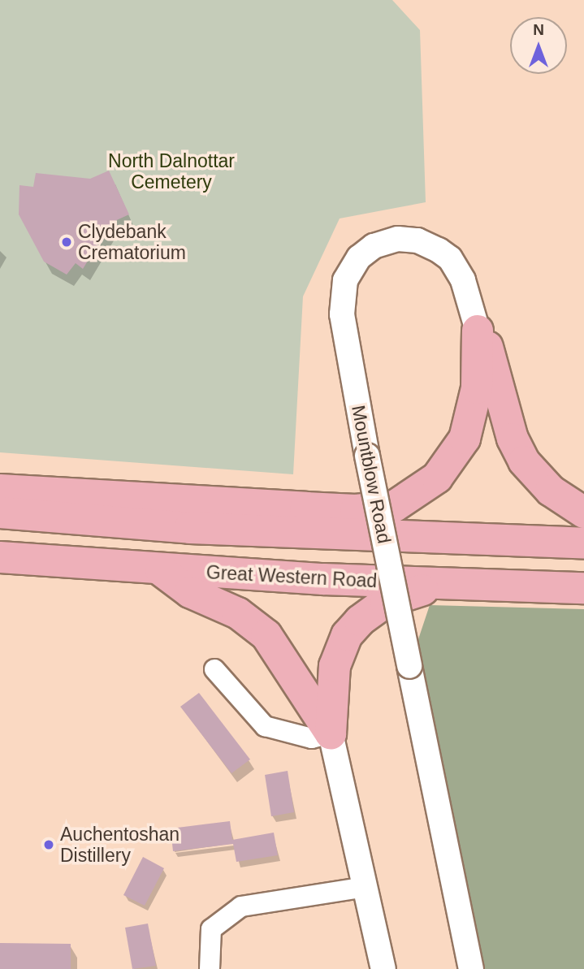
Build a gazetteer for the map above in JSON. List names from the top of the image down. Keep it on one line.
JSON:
{"streets":{"main road":["Great Western Road"],"street":["Mountblow Road"]},"parks":["North Dalnottar Cemetery"],"places":["Clydebank Crematorium","Auchentoshan Distillery"],"north":"top"}
